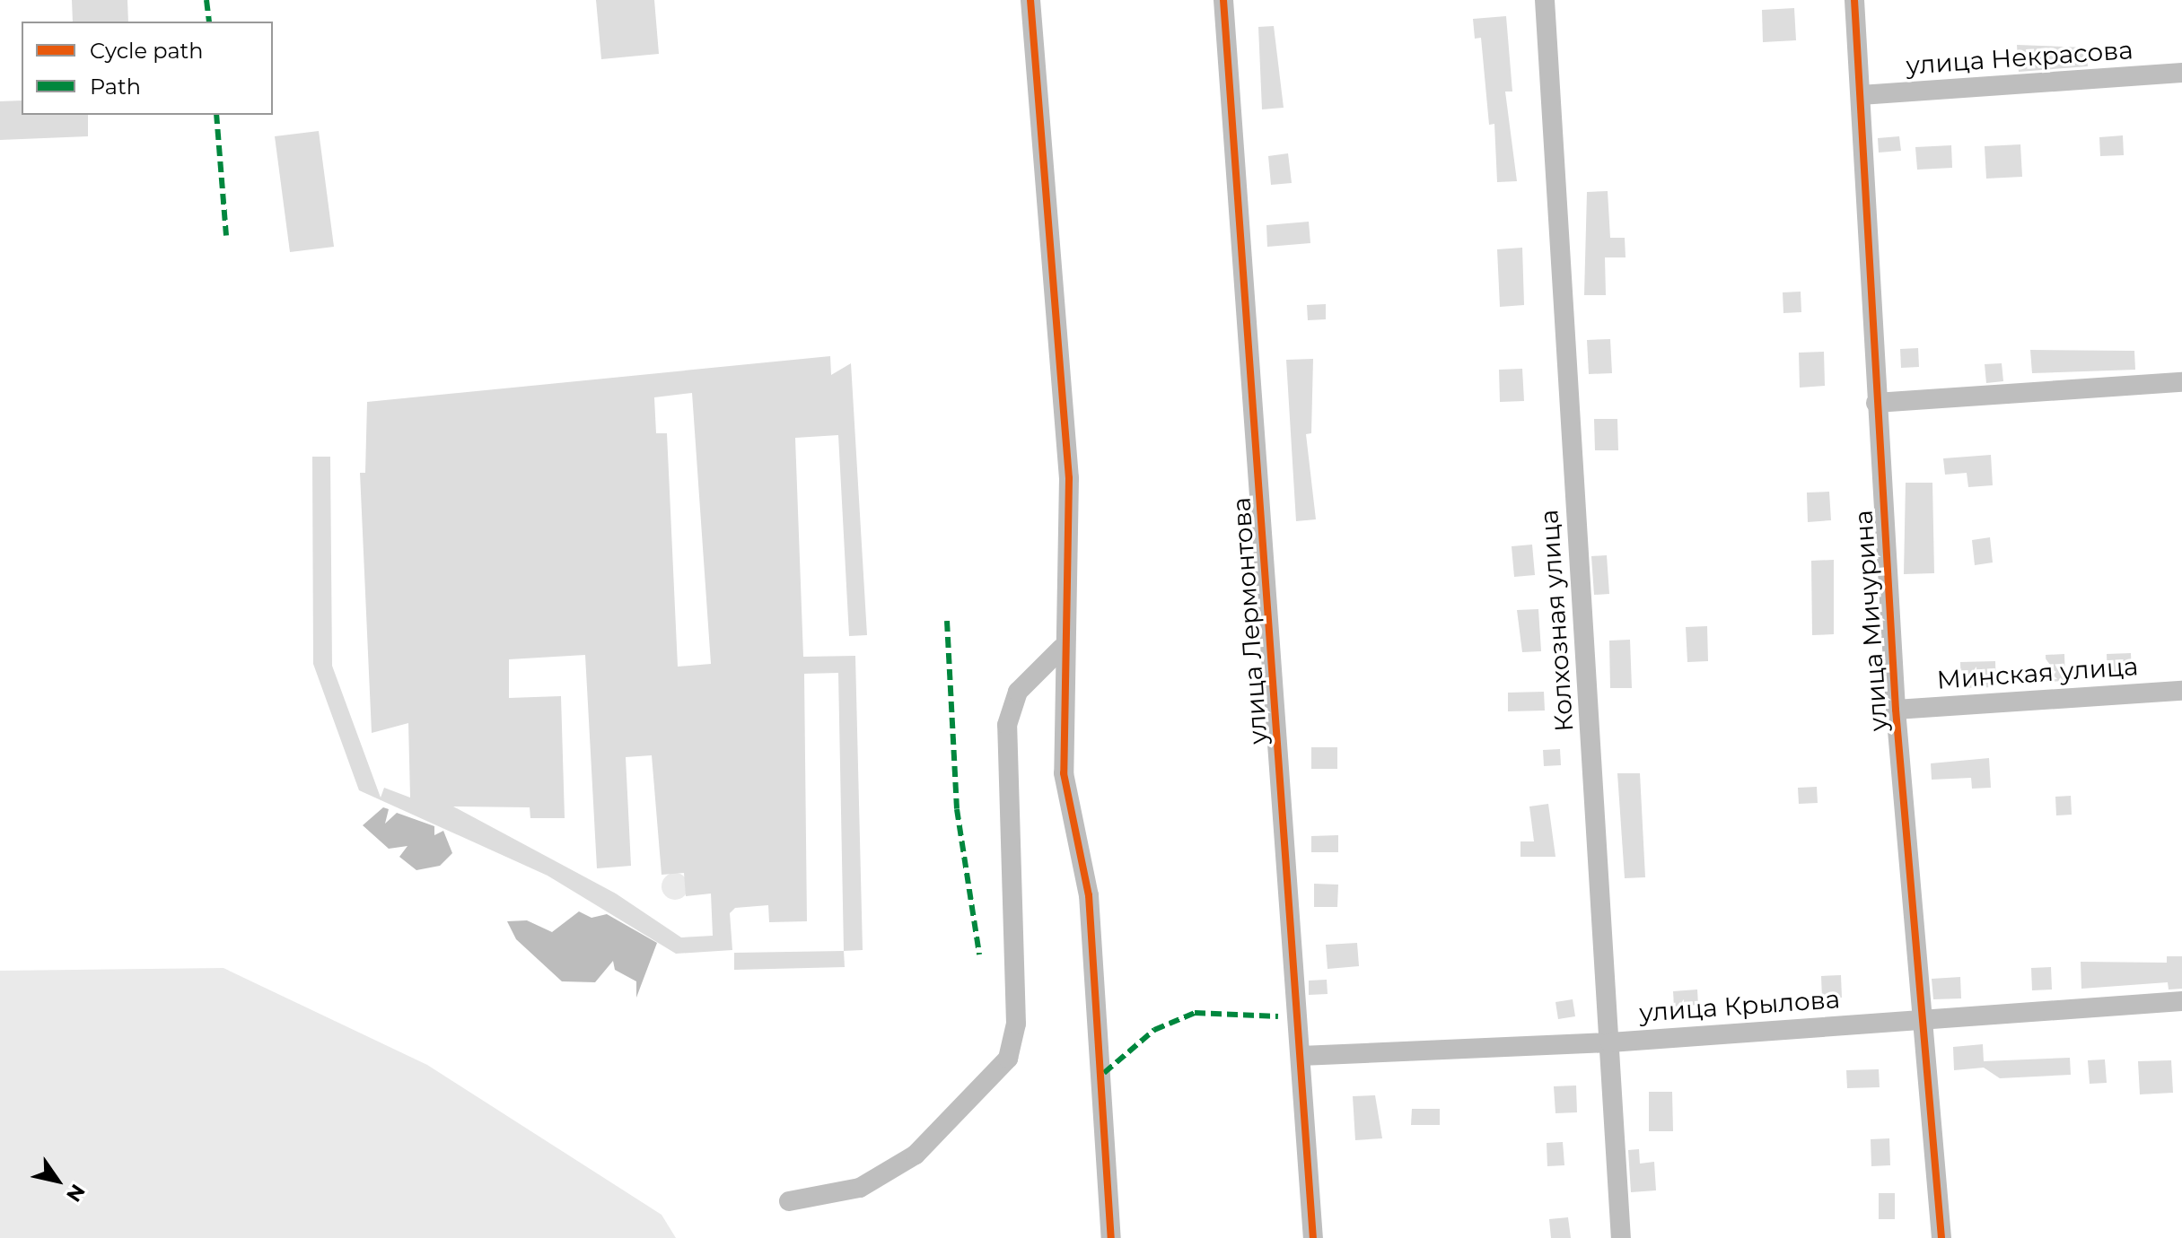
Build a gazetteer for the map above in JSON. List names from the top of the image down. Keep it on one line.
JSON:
{"streets":{"street":["улица Некрасова","улица Лермонтова","Колхозная улица","улица Мичурина","Минская улица","улица Крылова"]},"crossings":[["улица Некрасова","улица Мичурина"],["улица Лермонтова","улица Крылова"],["Колхозная улица","улица Крылова"],["улица Мичурина","Минская улица"],["улица Мичурина","улица Крылова"]],"legend":["Cycle path","Path"],"north":"bottom right"}
